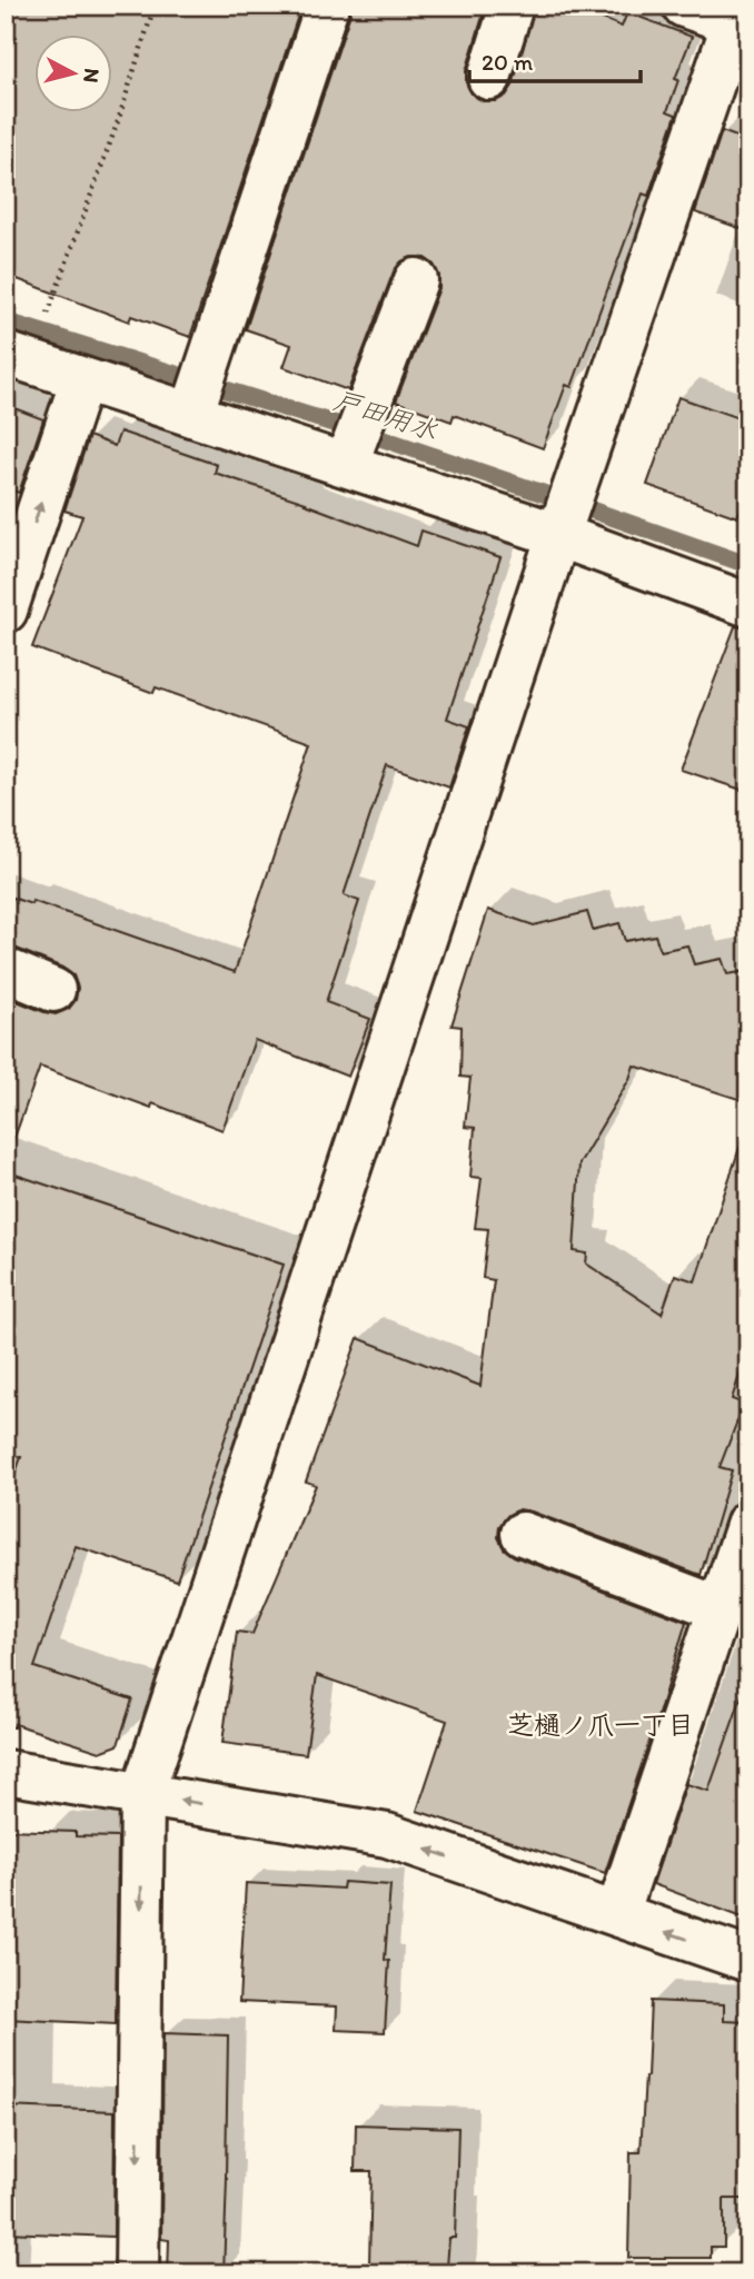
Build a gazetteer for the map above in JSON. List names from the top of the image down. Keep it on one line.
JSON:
{"districts":["芝樋ノ爪一丁目"],"water":["戸田用水"],"scale_bar":"20 m","north":"right"}
